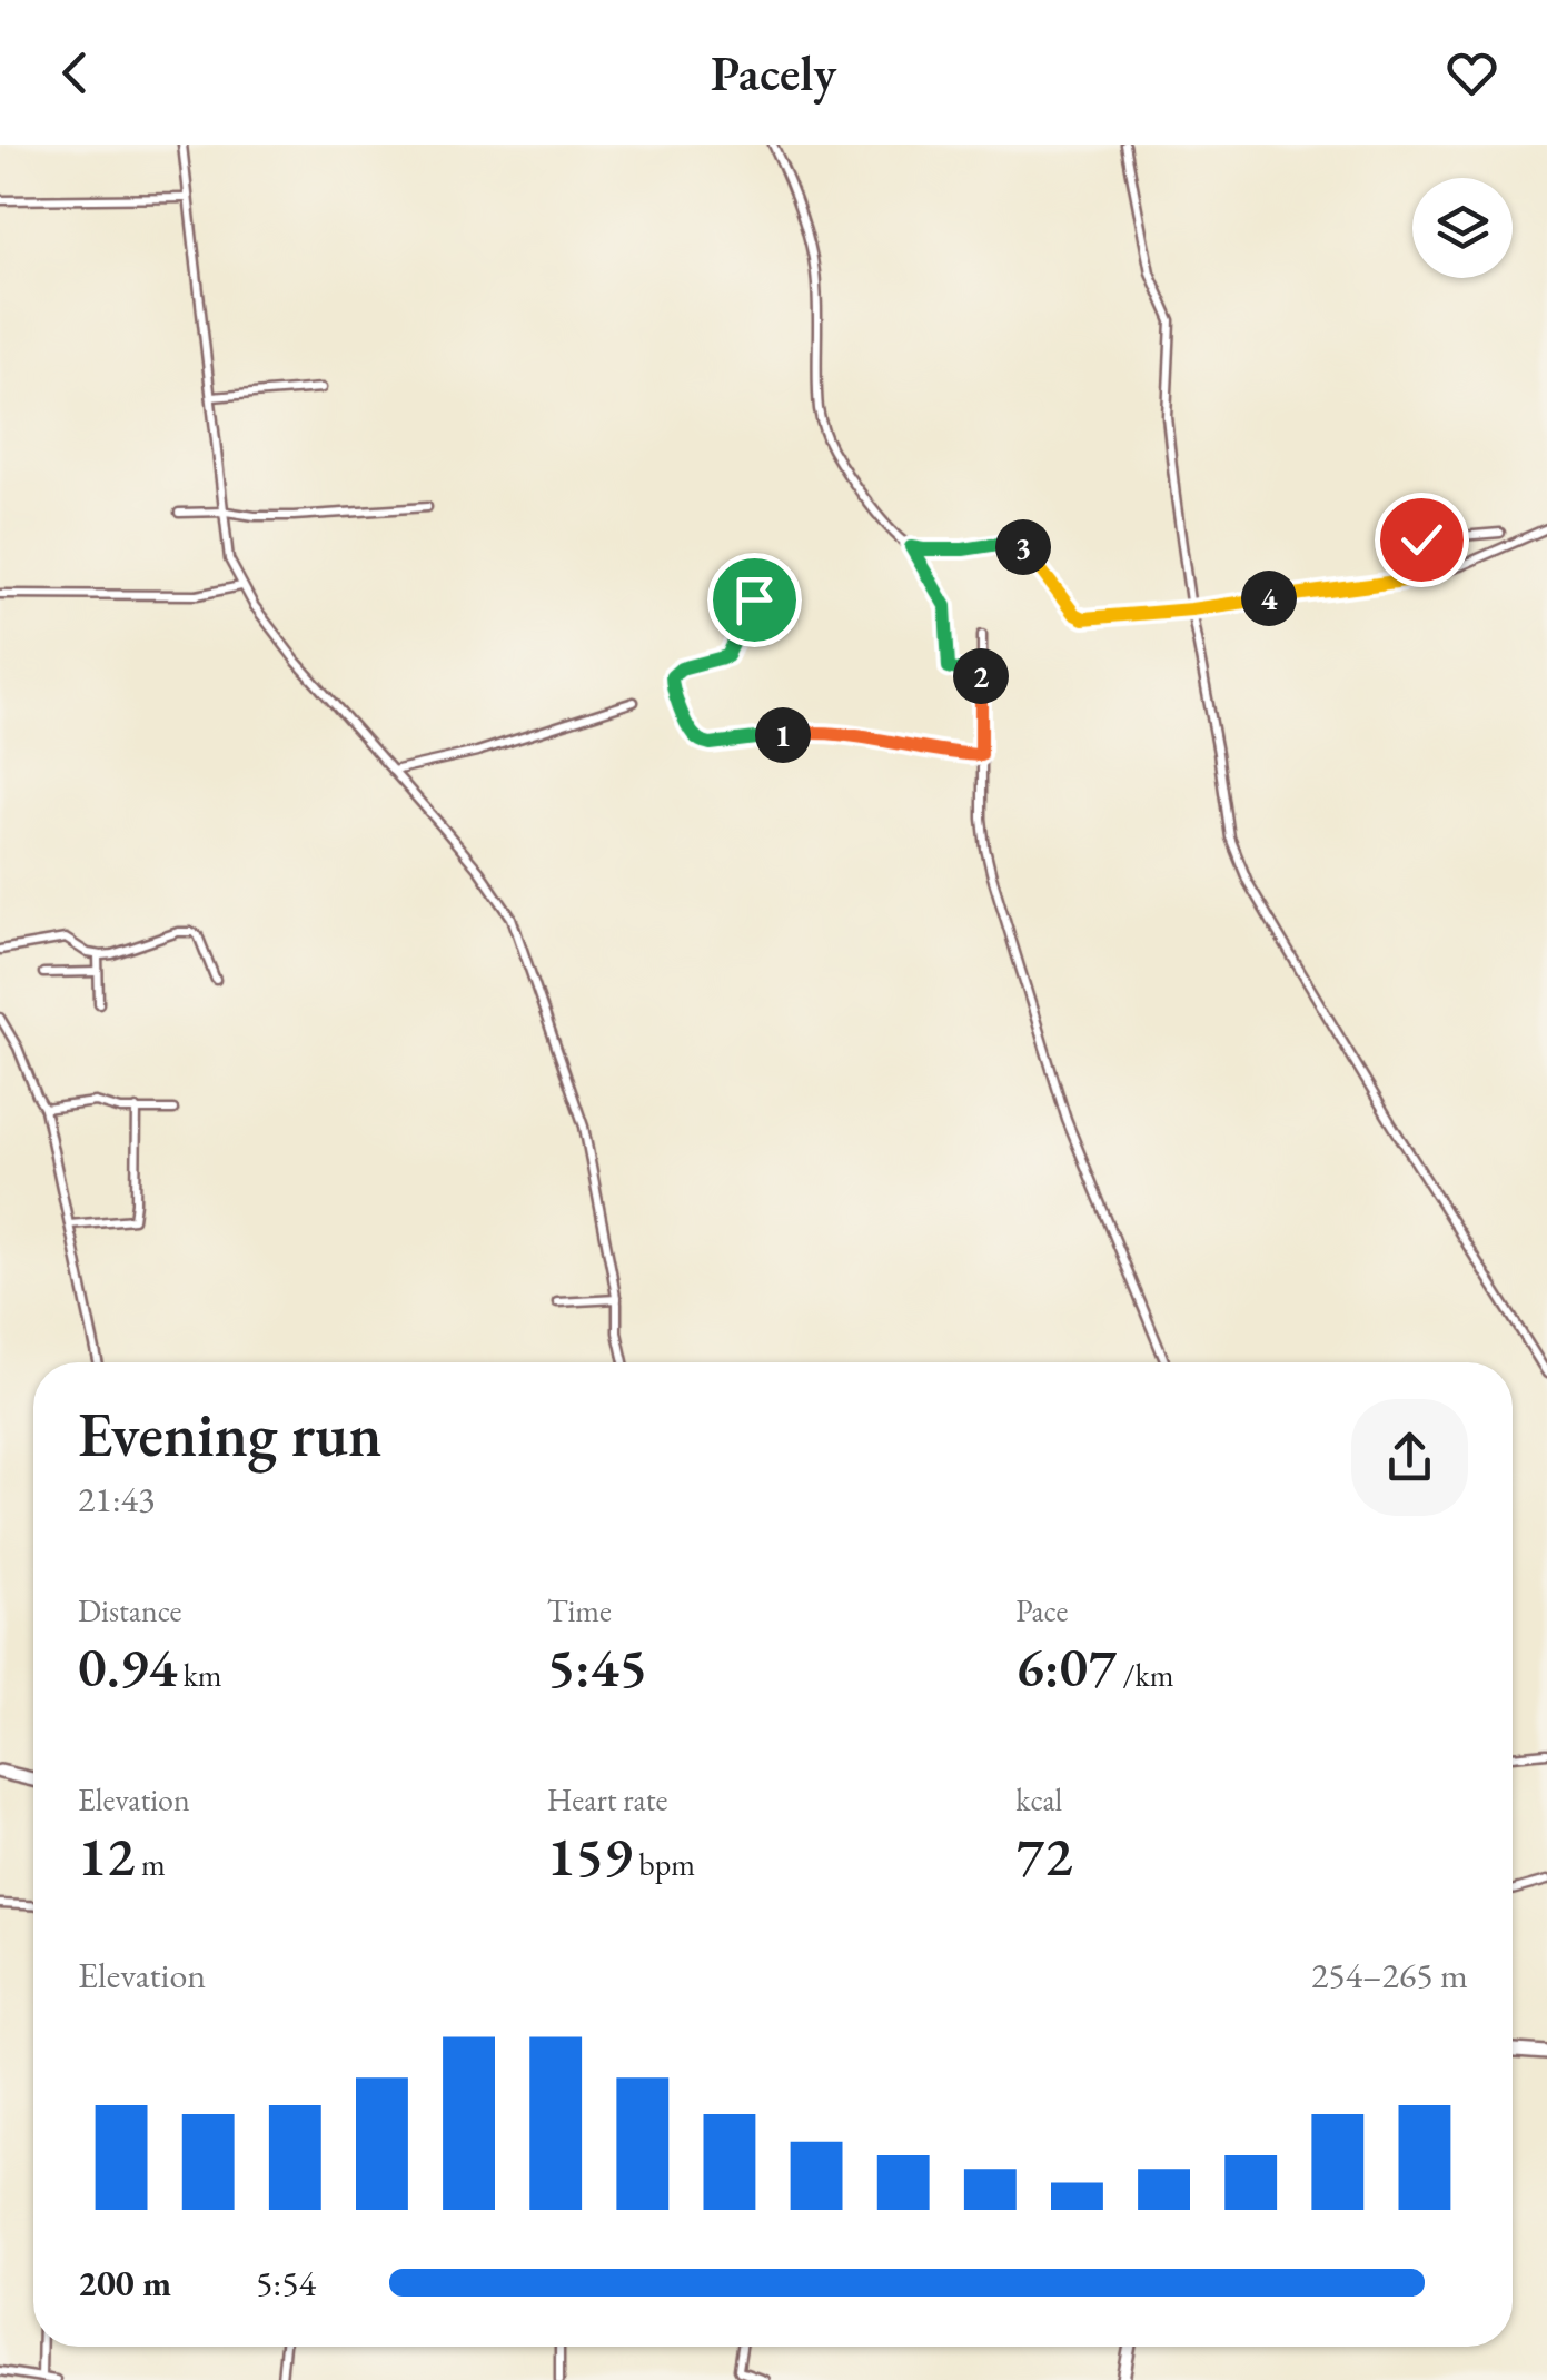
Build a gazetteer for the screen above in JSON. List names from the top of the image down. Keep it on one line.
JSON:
{"page":{"header":"Pacely","pins":["3","4","2","1"],"heading":["Evening run","21:43"],"stats":[["Distance","0.94 km"],["Time","5:45"],["Pace","6:07 /km"],["Elevation","12 m"],["Heart rate","159 bpm"],["kcal","72"]],"chart":["Elevation","254–265 m"],"list":[{"name":"200 m","note":"5:54"}]}}
